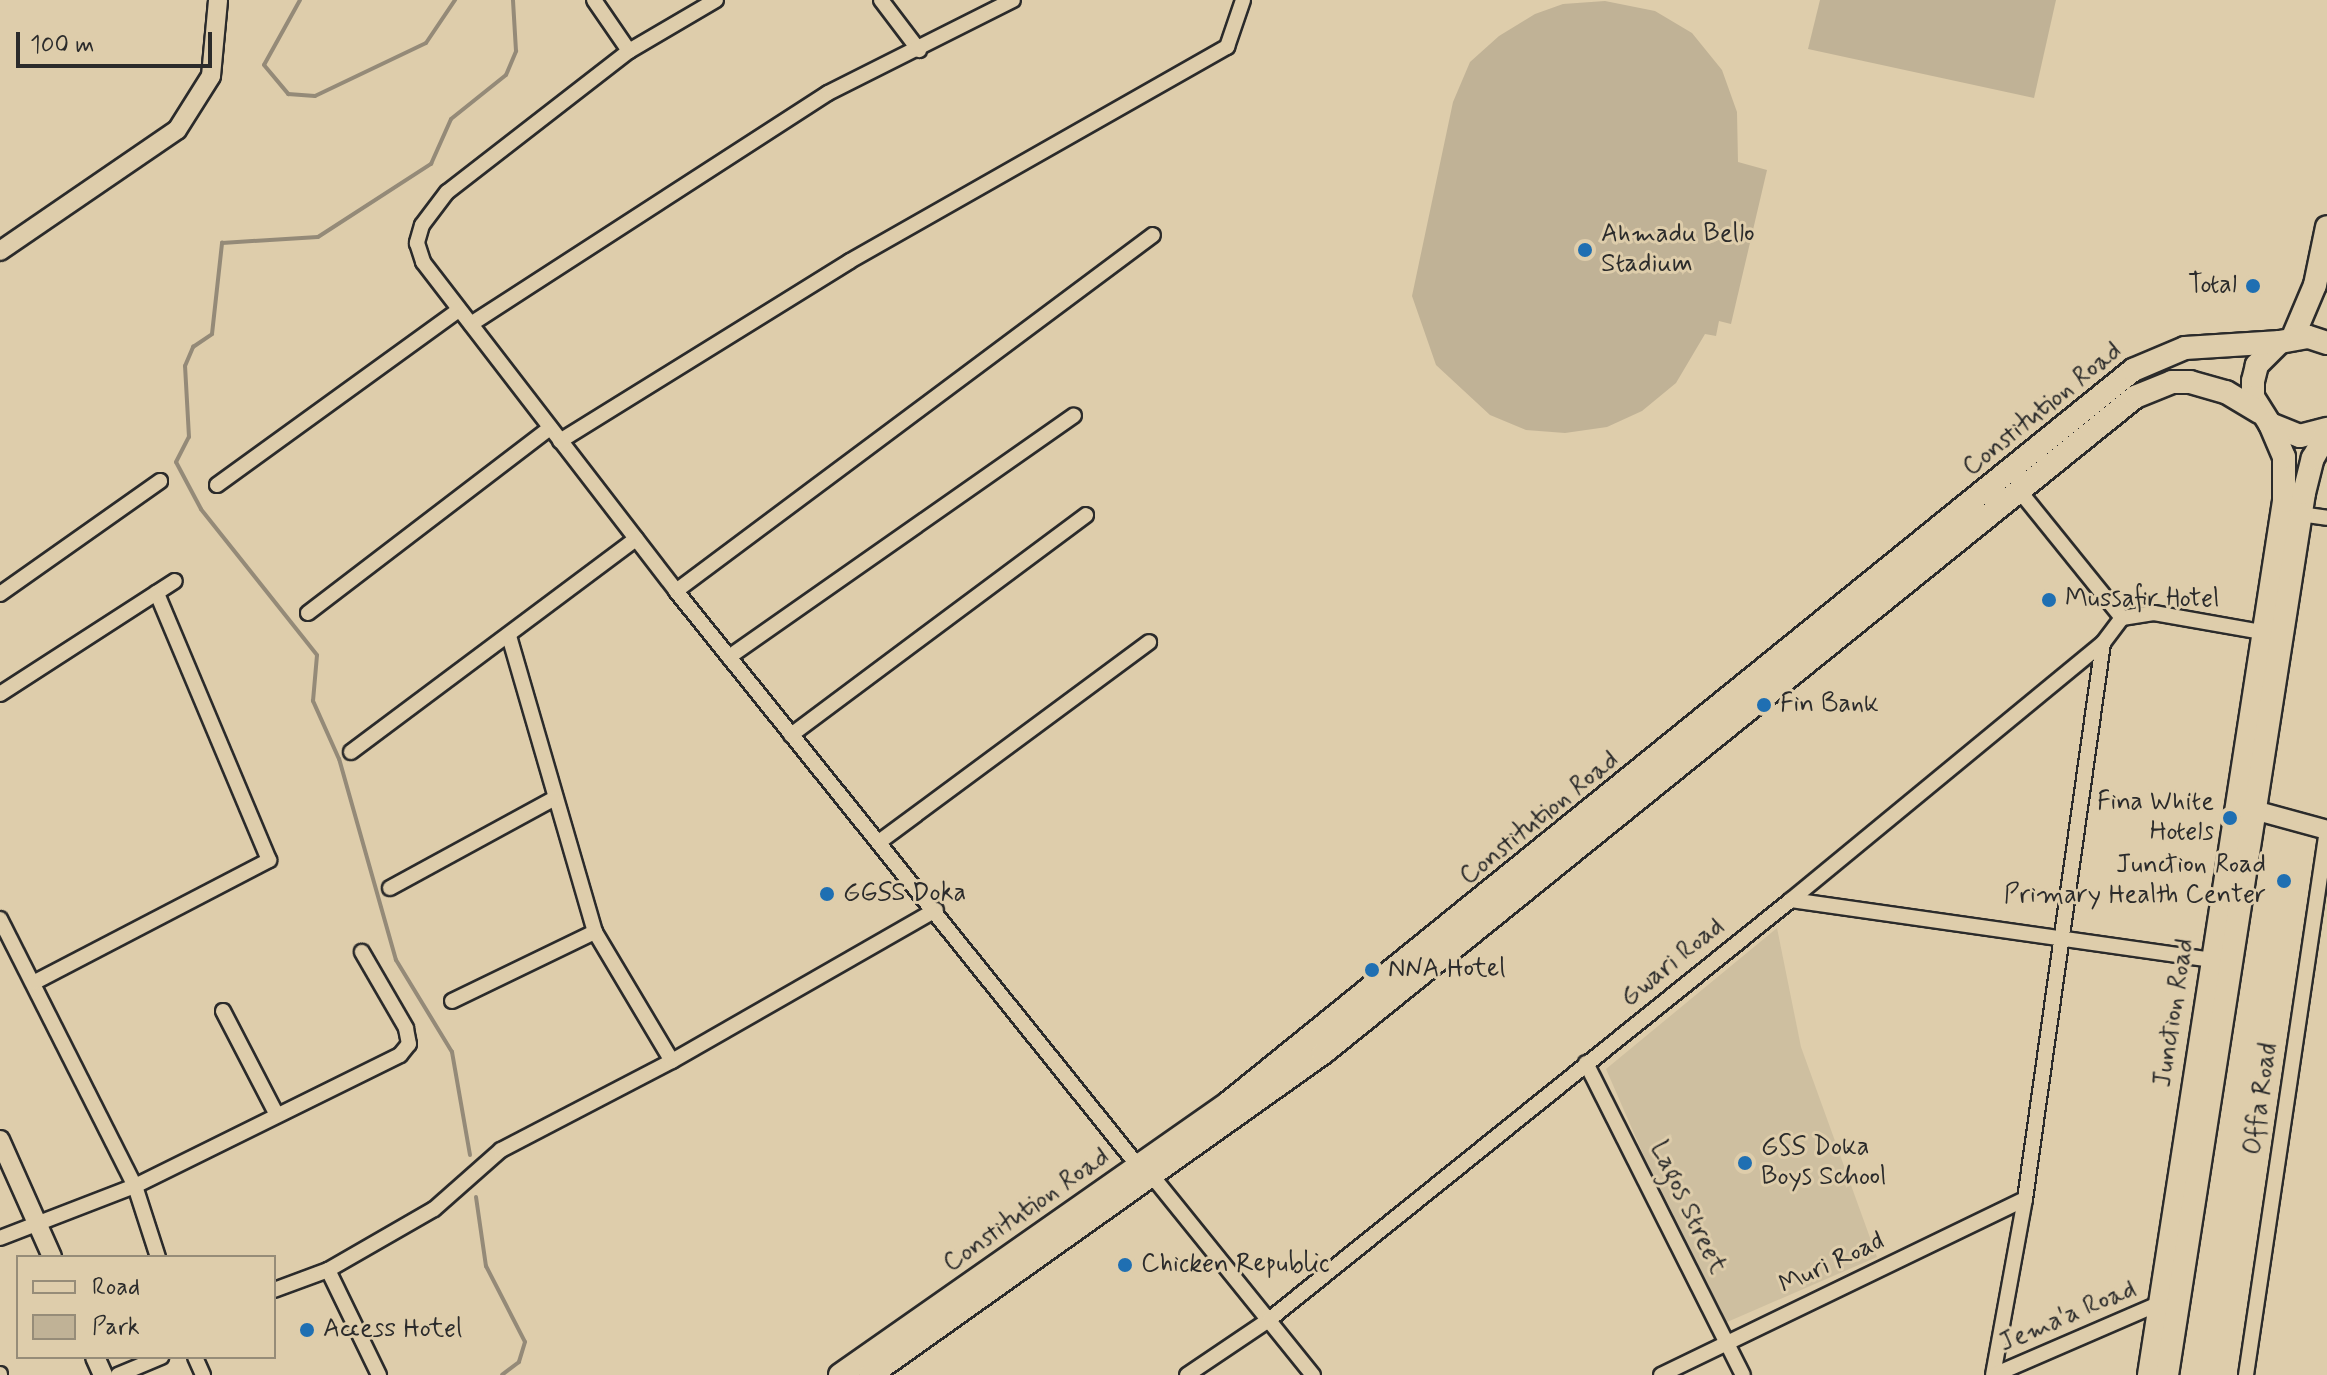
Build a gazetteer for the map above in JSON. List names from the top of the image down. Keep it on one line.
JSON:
{"streets":{"main road":["Constitution Road","Junction Road"],"street":["Gwari Road","Offa Road","Lagos Street","Muri Road","Jema'a Road"]},"crossings":[["Constitution Road","Junction Road"],["Gwari Road","Lagos Street"],["Gwari Road","Muri Road"],["Gwari Road","Jema'a Road"],["Junction Road","Jema'a Road"],["Lagos Street","Muri Road"]],"places":["Ahmadu Bello Stadium","Total","Mussafir Hotel","Fin Bank","Fina White Hotels","Junction Road Primary Health Center","GGSS Doka","NNA Hotel","GSS Doka Boys School","Chicken Republic","Access Hotel"],"legend":["Road","Park"],"scale_bar":"100 m"}
